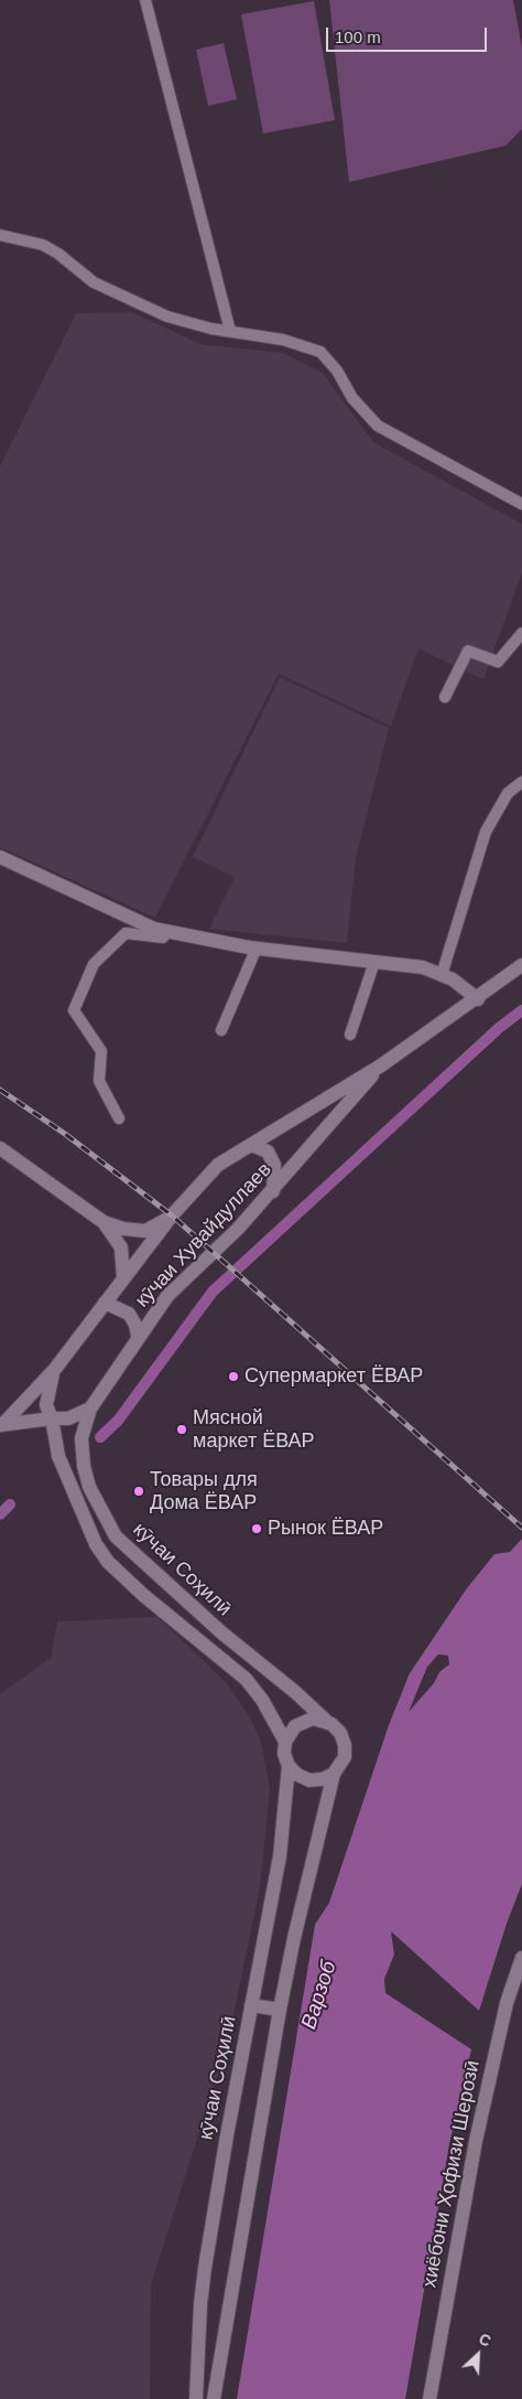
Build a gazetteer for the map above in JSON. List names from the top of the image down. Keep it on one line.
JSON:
{"streets":{"street":["кӯчаи Хувайдуллаев","кӯчаи Соҳилӣ","хиёбони Ҳофизи Шерозӣ"]},"crossings":[["кӯчаи Хувайдуллаев","кӯчаи Соҳилӣ"]],"water":["Варзоб"],"places":["Супермаркет ЁВАР","Мясной маркет ЁВАР","Товары для Дома ЁВАР","Рынок ЁВАР"],"scale_bar":"100 m","north":"top right"}
